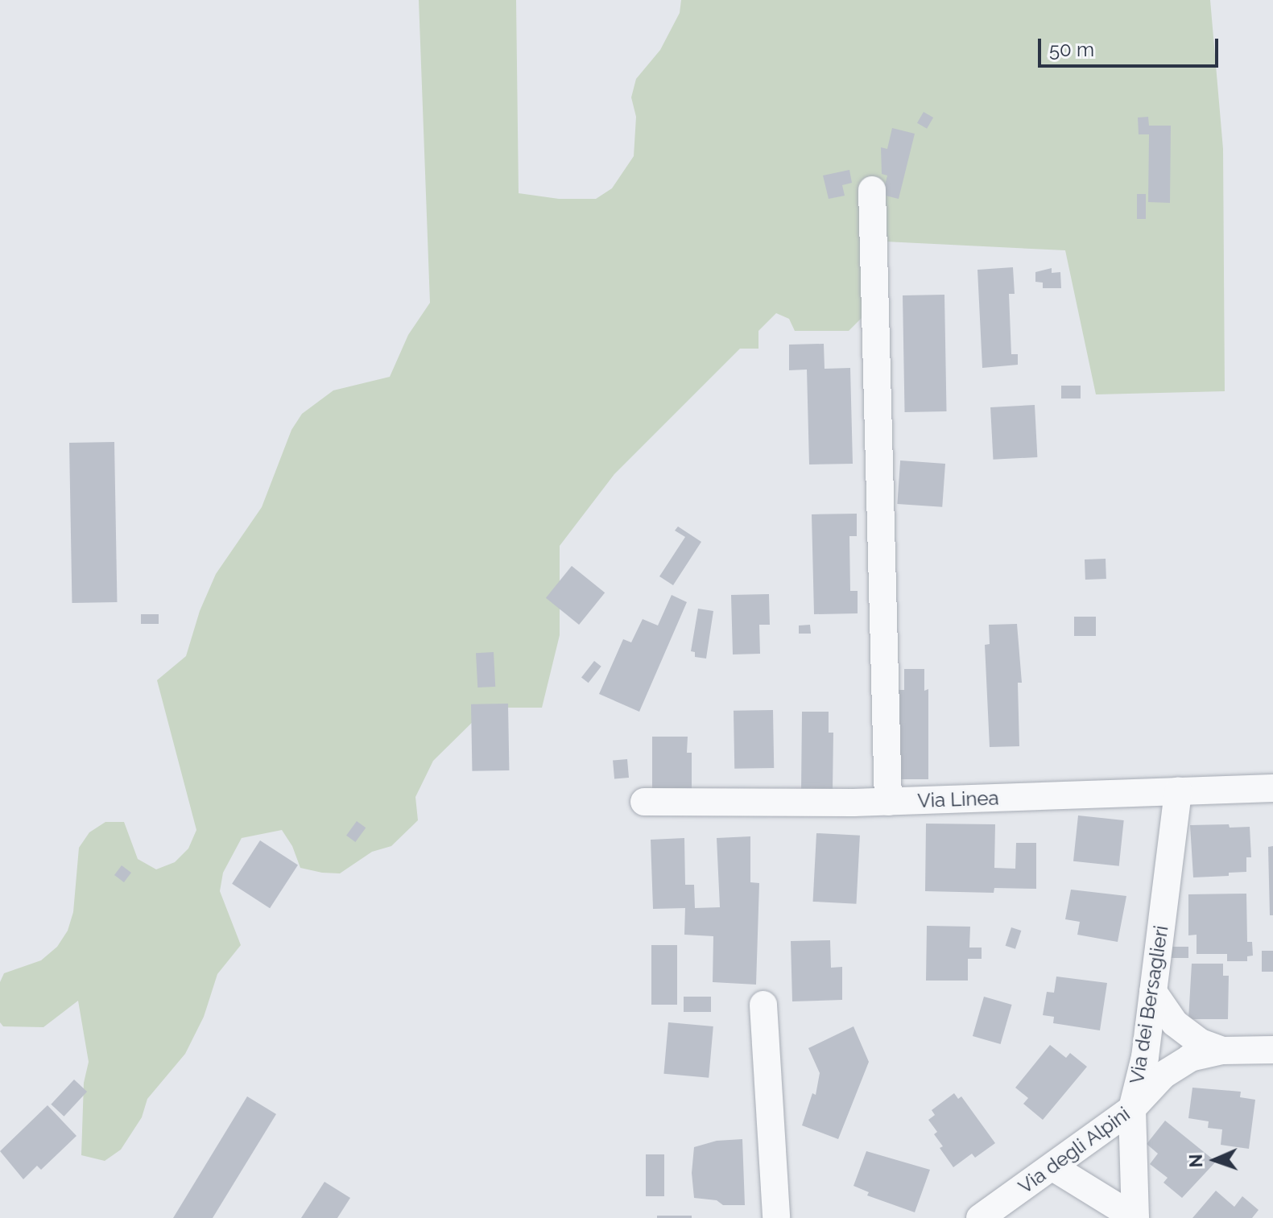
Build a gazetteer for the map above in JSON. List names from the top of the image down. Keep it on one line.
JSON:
{"streets":{"street":["Via Linea","Via dei Bersaglieri","Via degli Alpini"]},"crossings":[["Via Linea","Via dei Bersaglieri"],["Via dei Bersaglieri","Via degli Alpini"]],"scale_bar":"50 m","north":"left"}
